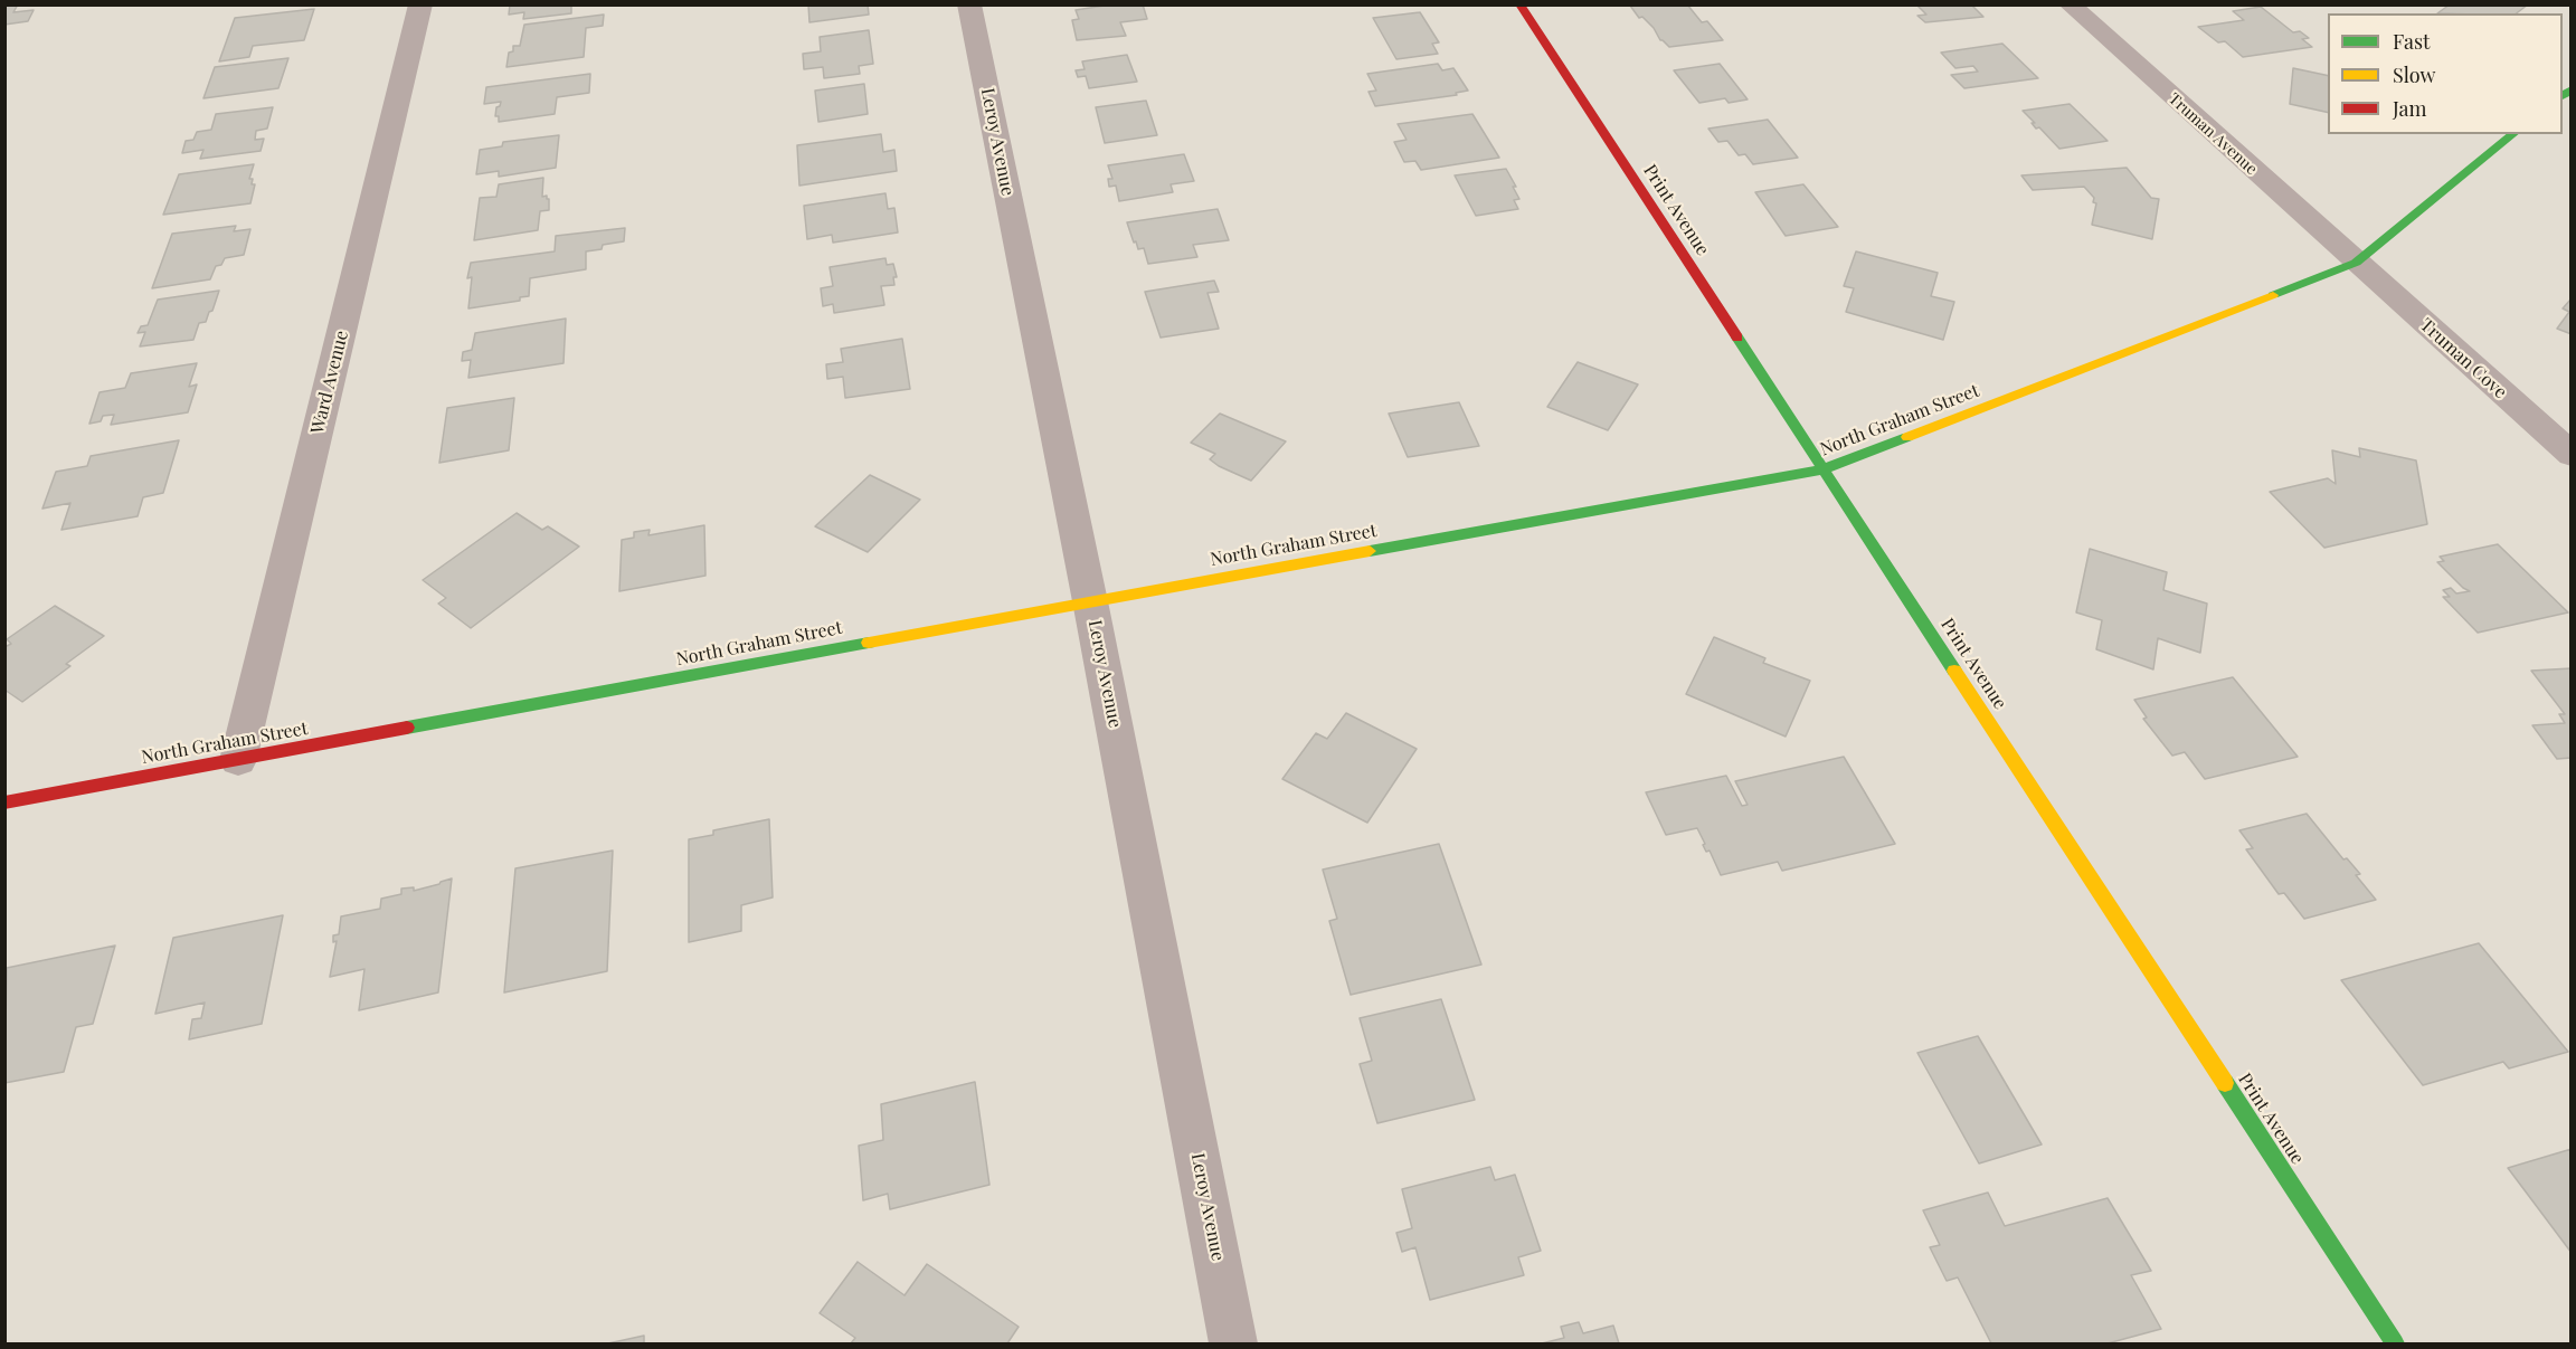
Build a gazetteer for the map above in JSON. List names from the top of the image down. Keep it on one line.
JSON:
{"streets":{"main road":["Print Avenue","North Graham Street"],"street":["Truman Avenue","Leroy Avenue","Truman Cove","Ward Avenue"]},"crossings":[["Truman Avenue","Truman Cove"],["Truman Avenue","North Graham Street"],["Leroy Avenue","North Graham Street"],["Print Avenue","North Graham Street"],["Truman Cove","North Graham Street"],["Ward Avenue","North Graham Street"]],"legend":["Fast","Slow","Jam"]}
